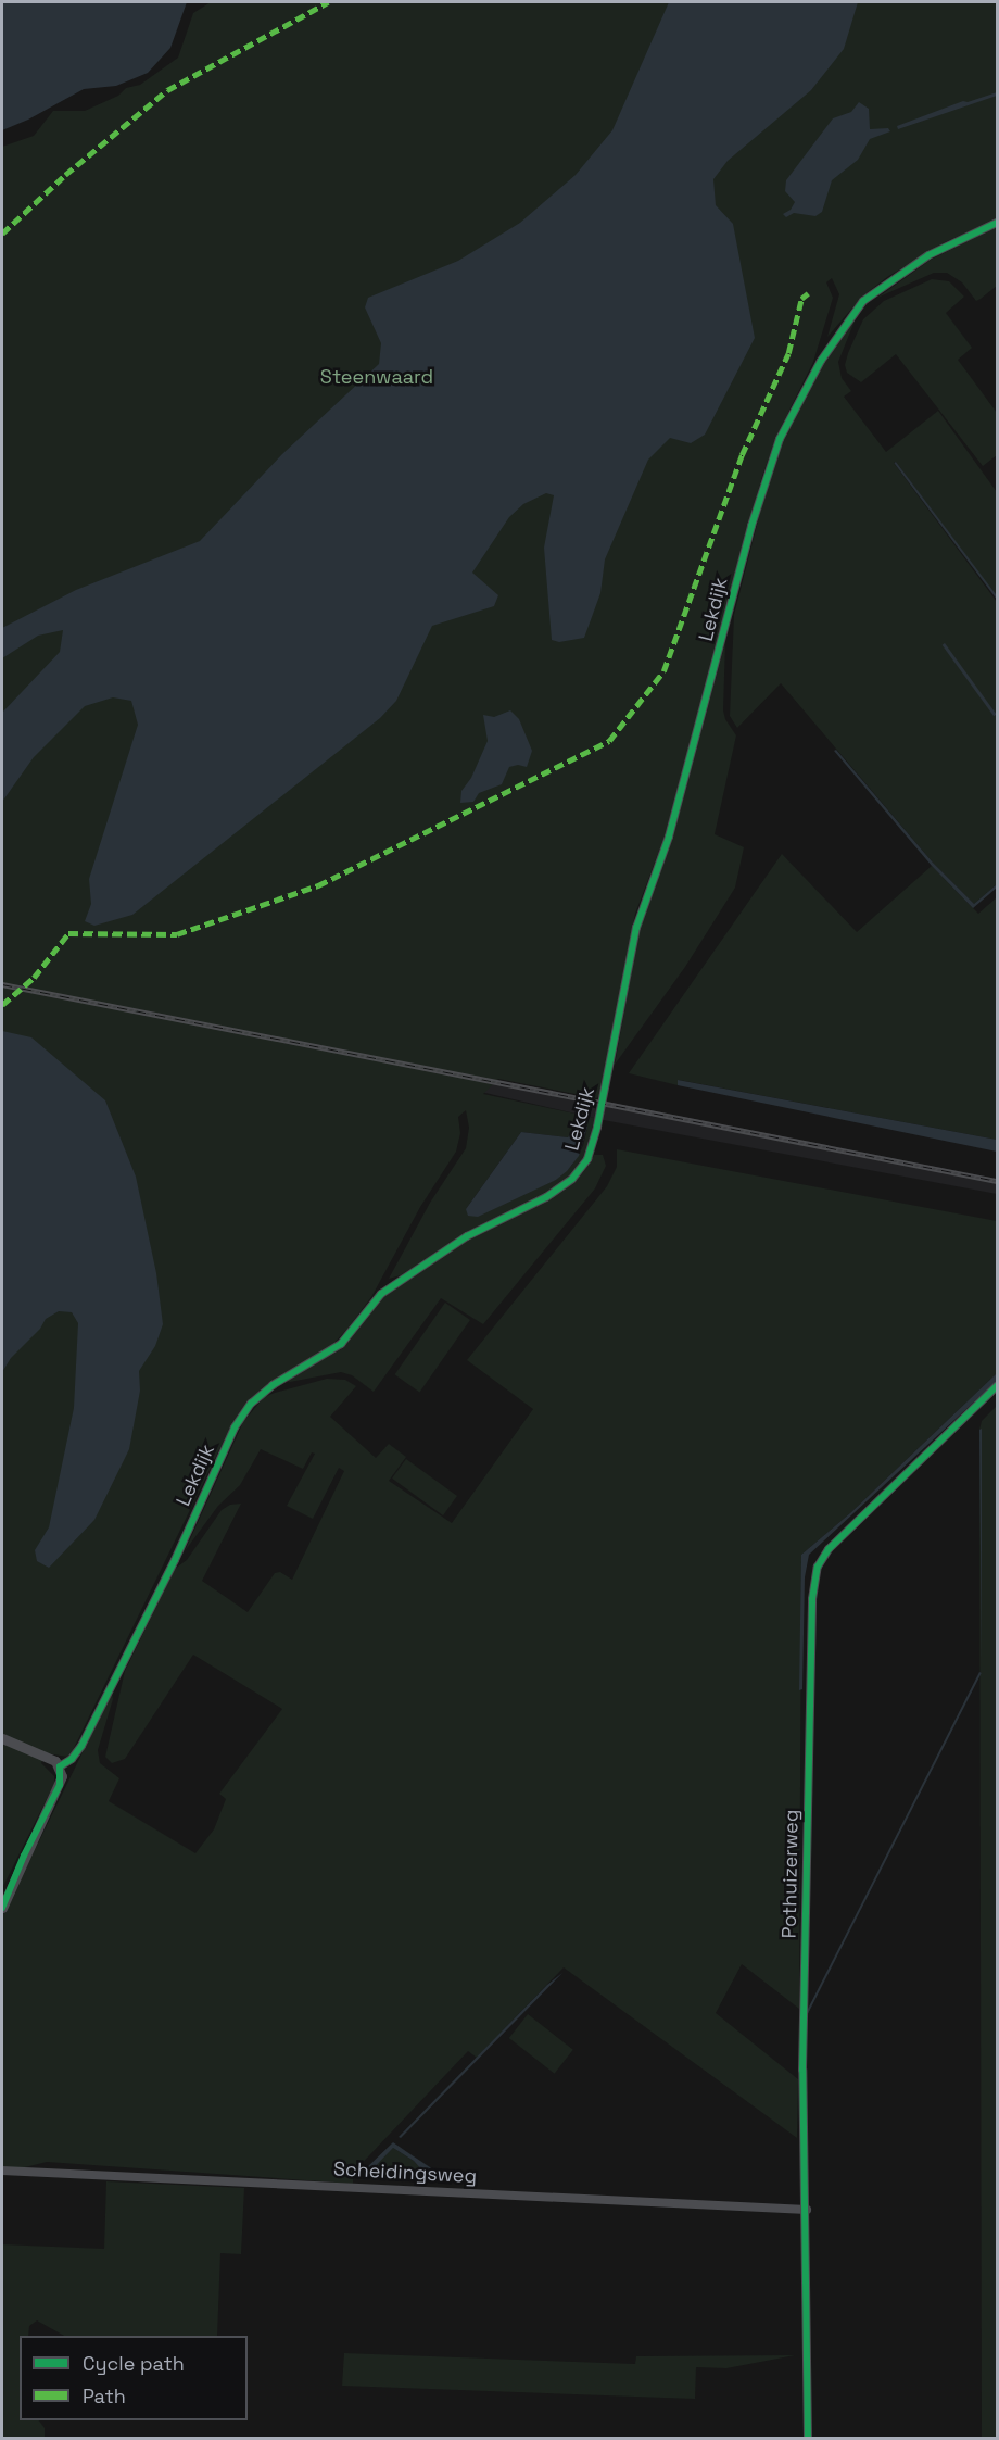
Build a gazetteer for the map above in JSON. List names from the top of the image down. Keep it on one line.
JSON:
{"streets":{"street":["Lekdijk","Pothuizerweg","Scheidingsweg"]},"crossings":[["Pothuizerweg","Scheidingsweg"]],"parks":["Steenwaard"],"legend":["Cycle path","Path"]}
